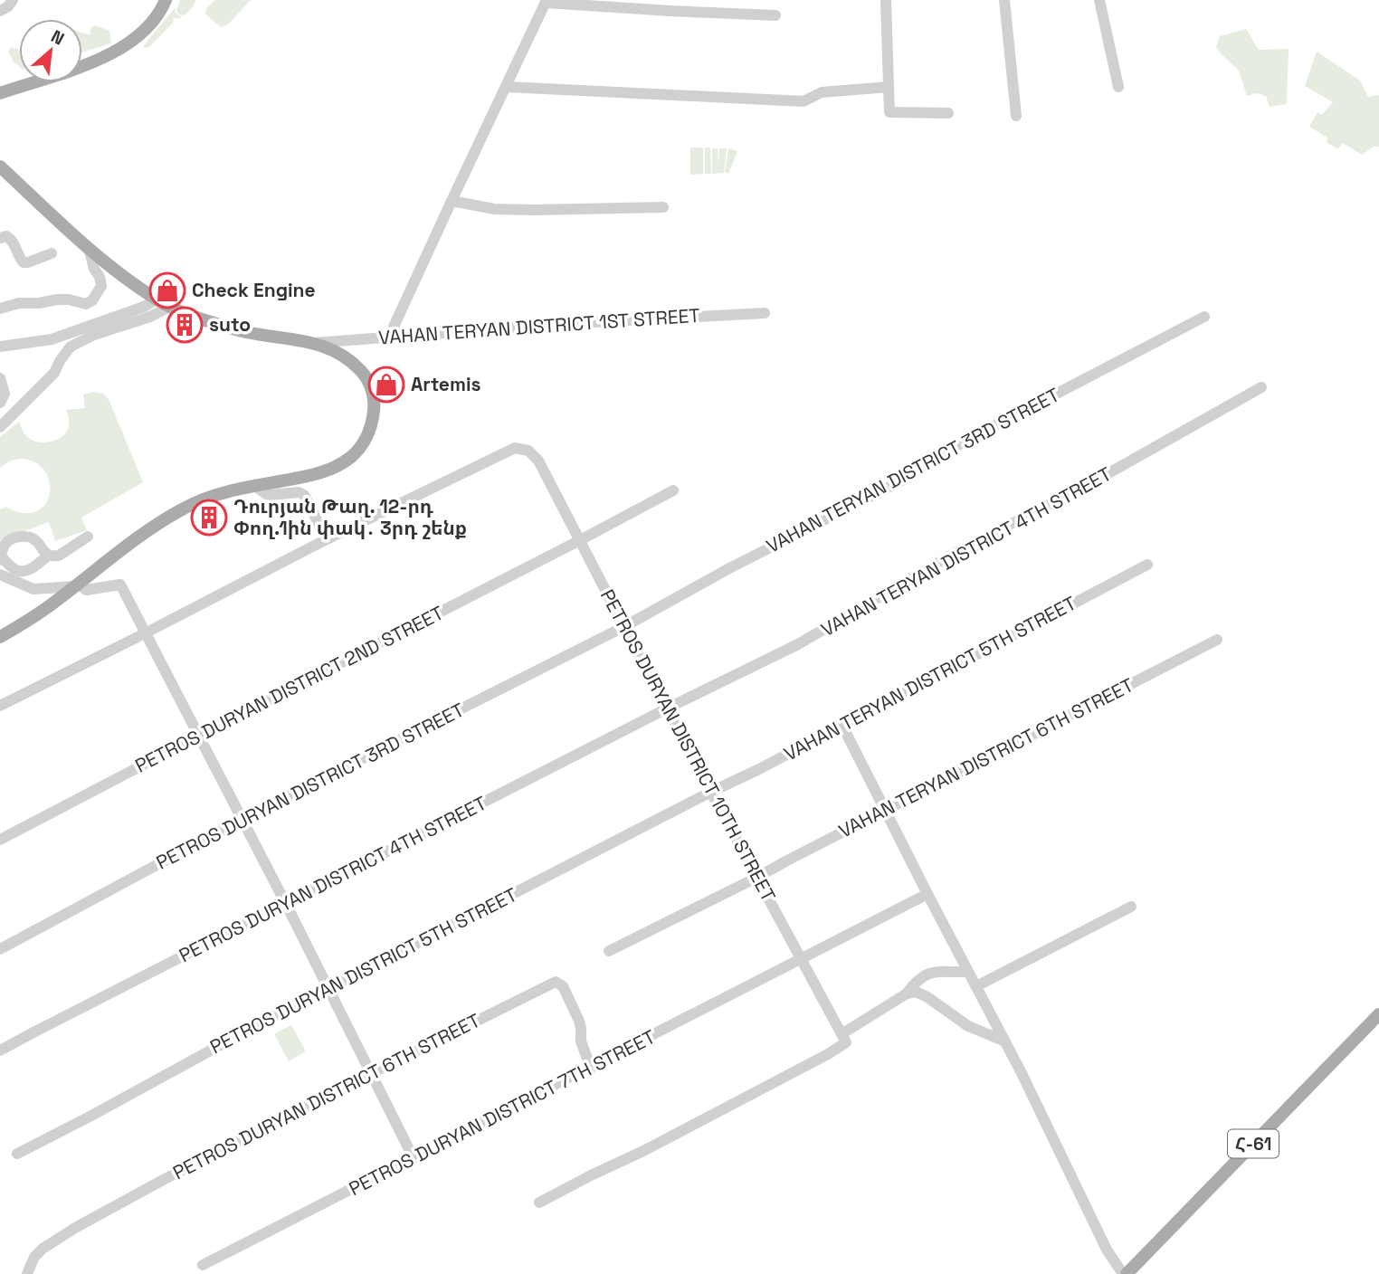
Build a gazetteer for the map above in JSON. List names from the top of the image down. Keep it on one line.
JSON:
{"streets":{"main road":["Հ-61"],"street":["VAHAN TERYAN DISTRICT 1ST STREET","VAHAN TERYAN DISTRICT 3RD STREET","VAHAN TERYAN DISTRICT 4TH STREET","VAHAN TERYAN DISTRICT 5TH STREET","PETROS DURYAN DISTRICT 2ND STREET","PETROS DURYAN DISTRICT 10TH STREET","VAHAN TERYAN DISTRICT 6TH STREET","PETROS DURYAN DISTRICT 3RD STREET","PETROS DURYAN DISTRICT 4TH STREET","PETROS DURYAN DISTRICT 5TH STREET","PETROS DURYAN DISTRICT 6TH STREET","PETROS DURYAN DISTRICT 7TH STREET"]},"crossings":[["VAHAN TERYAN DISTRICT 3RD STREET","PETROS DURYAN DISTRICT 10TH STREET"],["VAHAN TERYAN DISTRICT 3RD STREET","PETROS DURYAN DISTRICT 3RD STREET"],["VAHAN TERYAN DISTRICT 4TH STREET","PETROS DURYAN DISTRICT 10TH STREET"],["VAHAN TERYAN DISTRICT 4TH STREET","PETROS DURYAN DISTRICT 4TH STREET"],["VAHAN TERYAN DISTRICT 5TH STREET","PETROS DURYAN DISTRICT 10TH STREET"],["VAHAN TERYAN DISTRICT 5TH STREET","PETROS DURYAN DISTRICT 5TH STREET"],["PETROS DURYAN DISTRICT 2ND STREET","PETROS DURYAN DISTRICT 10TH STREET"],["PETROS DURYAN DISTRICT 10TH STREET","VAHAN TERYAN DISTRICT 6TH STREET"],["PETROS DURYAN DISTRICT 10TH STREET","PETROS DURYAN DISTRICT 3RD STREET"],["PETROS DURYAN DISTRICT 10TH STREET","PETROS DURYAN DISTRICT 4TH STREET"],["PETROS DURYAN DISTRICT 10TH STREET","PETROS DURYAN DISTRICT 5TH STREET"],["PETROS DURYAN DISTRICT 10TH STREET","PETROS DURYAN DISTRICT 7TH STREET"],["PETROS DURYAN DISTRICT 6TH STREET","PETROS DURYAN DISTRICT 7TH STREET"]],"places":{"shop":["Check Engine","Artemis"],"building":["suto","Դուրյան Թաղ. 12-րդ Փող.1ին փակ․ 3րդ շենք"]},"north":"top right"}
